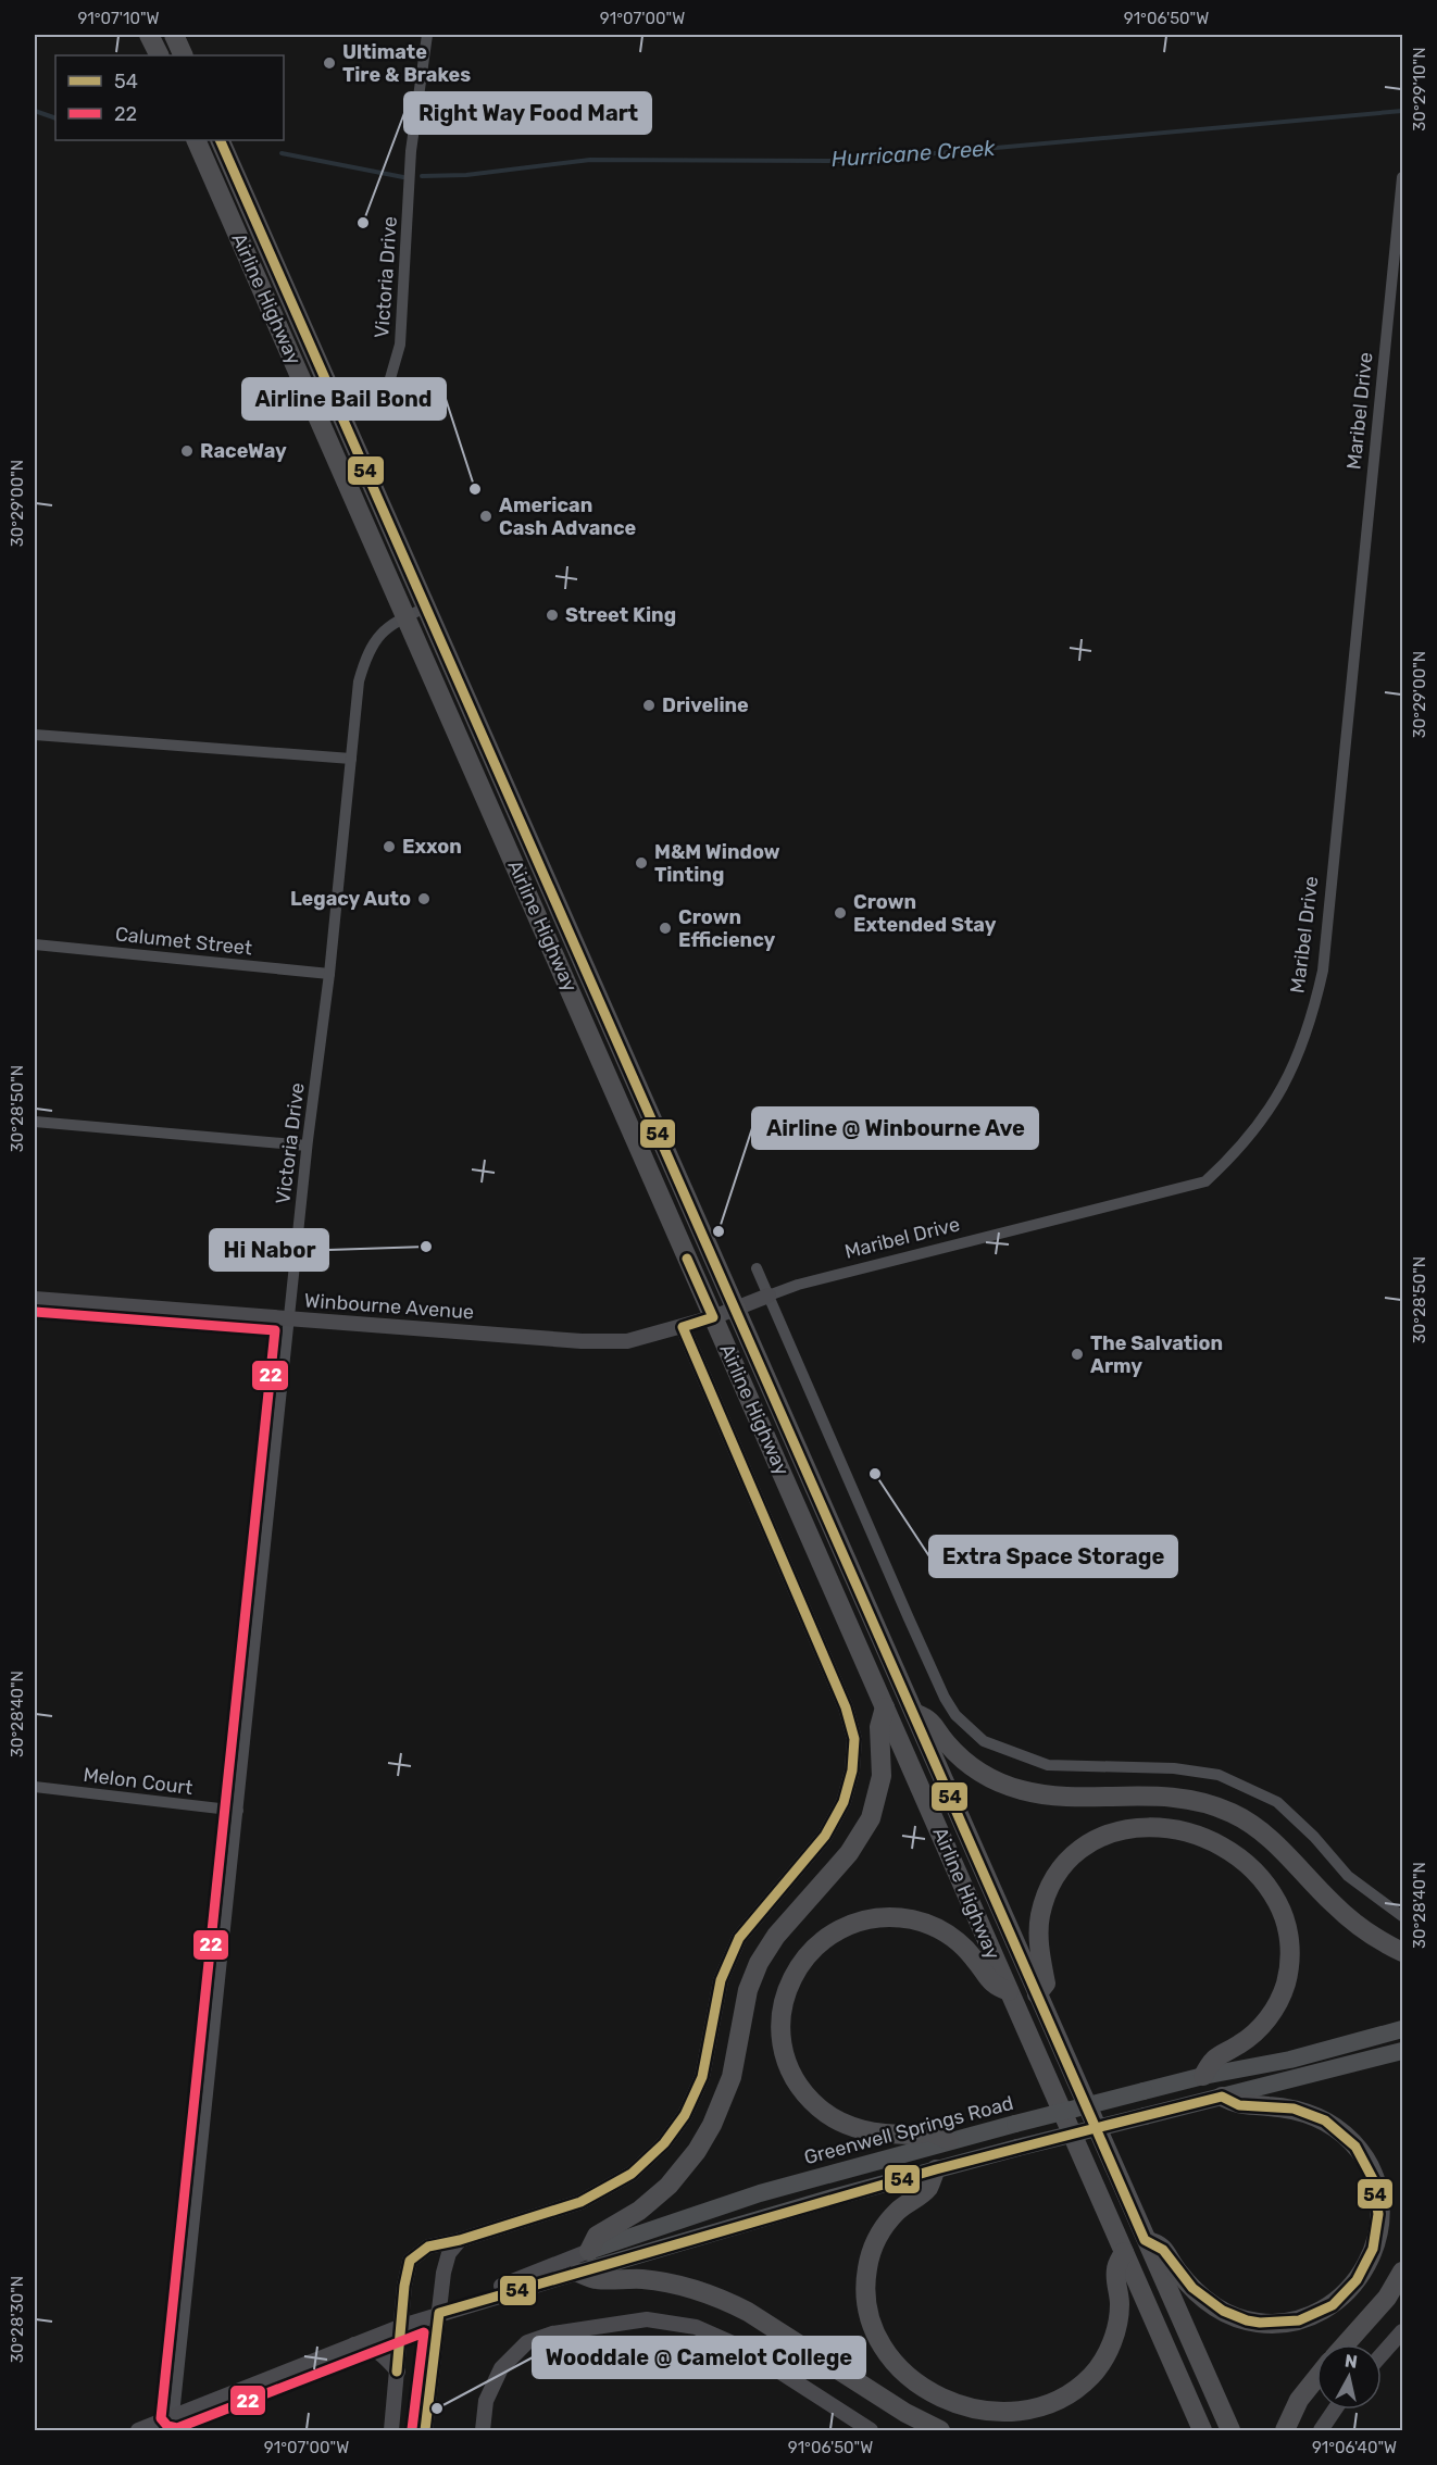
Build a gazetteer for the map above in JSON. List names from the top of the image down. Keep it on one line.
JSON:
{"streets":{"highway":["Airline Highway"],"main road":["Greenwell Springs Road"],"street":["Victoria Drive","Maribel Drive","Calumet Street","Winbourne Avenue","Melon Court"]},"crossings":[["Victoria Drive","Airline Highway"],["Victoria Drive","Calumet Street"],["Victoria Drive","Winbourne Avenue"],["Victoria Drive","Melon Court"],["Victoria Drive","Greenwell Springs Road"],["Airline Highway","Maribel Drive"],["Airline Highway","Winbourne Avenue"],["Maribel Drive","Winbourne Avenue"]],"water":["Hurricane Creek"],"places":["Ultimate Tire & Brakes","Right Way Food Mart","RaceWay","Airline Bail Bond","American Cash Advance","Street King","Driveline","Exxon","M&M Window Tinting","Legacy Auto","Crown Extended Stay","Crown Efficiency","Airline @ Winbourne Ave","Hi Nabor","The Salvation Army","Extra Space Storage","Wooddale @ Camelot College"],"lines":["transit line 54","transit line 22"],"legend":["54","22"],"north":"top","coordinates":["91°07'10\"W","91°07'00\"W","91°06'50\"W","30°29'10\"N","30°29'00\"N","30°28'50\"N","30°28'40\"N","30°28'30\"N","91°06'40\"W"]}
